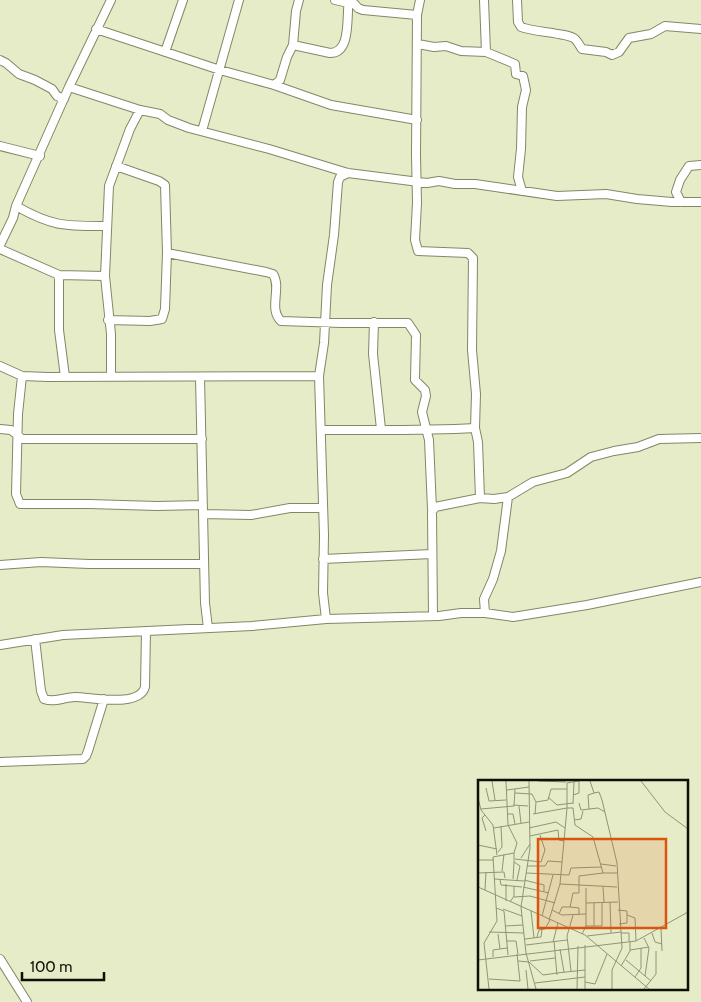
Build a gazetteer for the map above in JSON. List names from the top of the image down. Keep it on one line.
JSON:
{"scale_bar":"100 m"}
